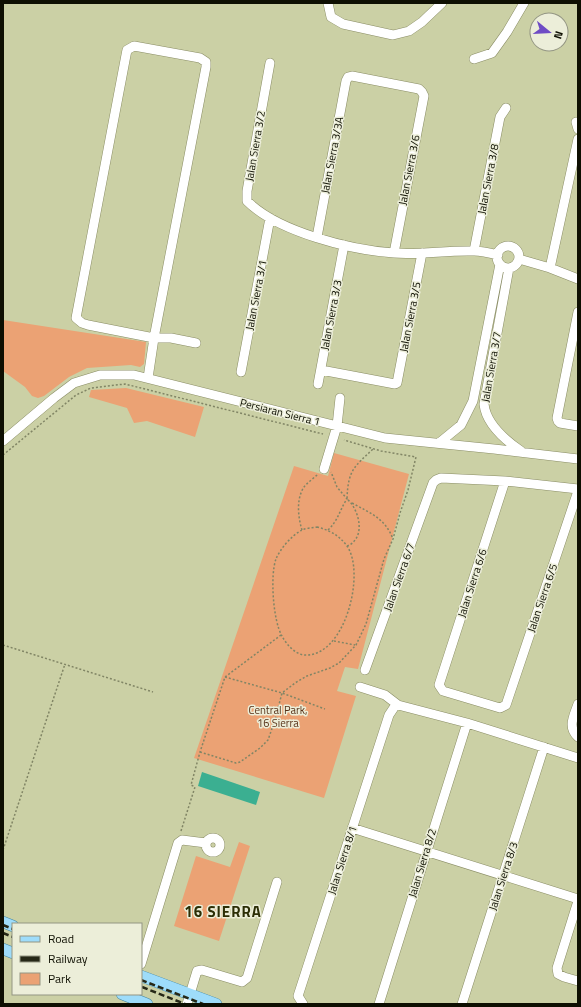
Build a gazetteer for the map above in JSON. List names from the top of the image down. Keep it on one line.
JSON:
{"streets":{"street":["Jalan Sierra 3/2","Jalan Sierra 3/3A","Jalan Sierra 3/6","Jalan Sierra 3/8","Jalan Sierra 3/1","Jalan Sierra 3/3","Jalan Sierra 3/5","Jalan Sierra 3/7","Persiaran Sierra 1","Jalan Sierra 6/7","Jalan Sierra 6/6","Jalan Sierra 6/5","Jalan Sierra 8/1","Jalan Sierra 8/2","Jalan Sierra 8/3"]},"crossings":[["Jalan Sierra 3/2","Jalan Sierra 3/1"],["Jalan Sierra 3/3A","Jalan Sierra 3/6"],["Jalan Sierra 3/3","Jalan Sierra 3/5"],["Jalan Sierra 3/7","Persiaran Sierra 1"],["Jalan Sierra 6/7","Jalan Sierra 6/6"],["Jalan Sierra 6/6","Jalan Sierra 6/5"]],"districts":["16 SIERRA"],"parks":["Central Park, 16 Sierra"],"legend":["Road","Railway","Park"],"north":"right"}
